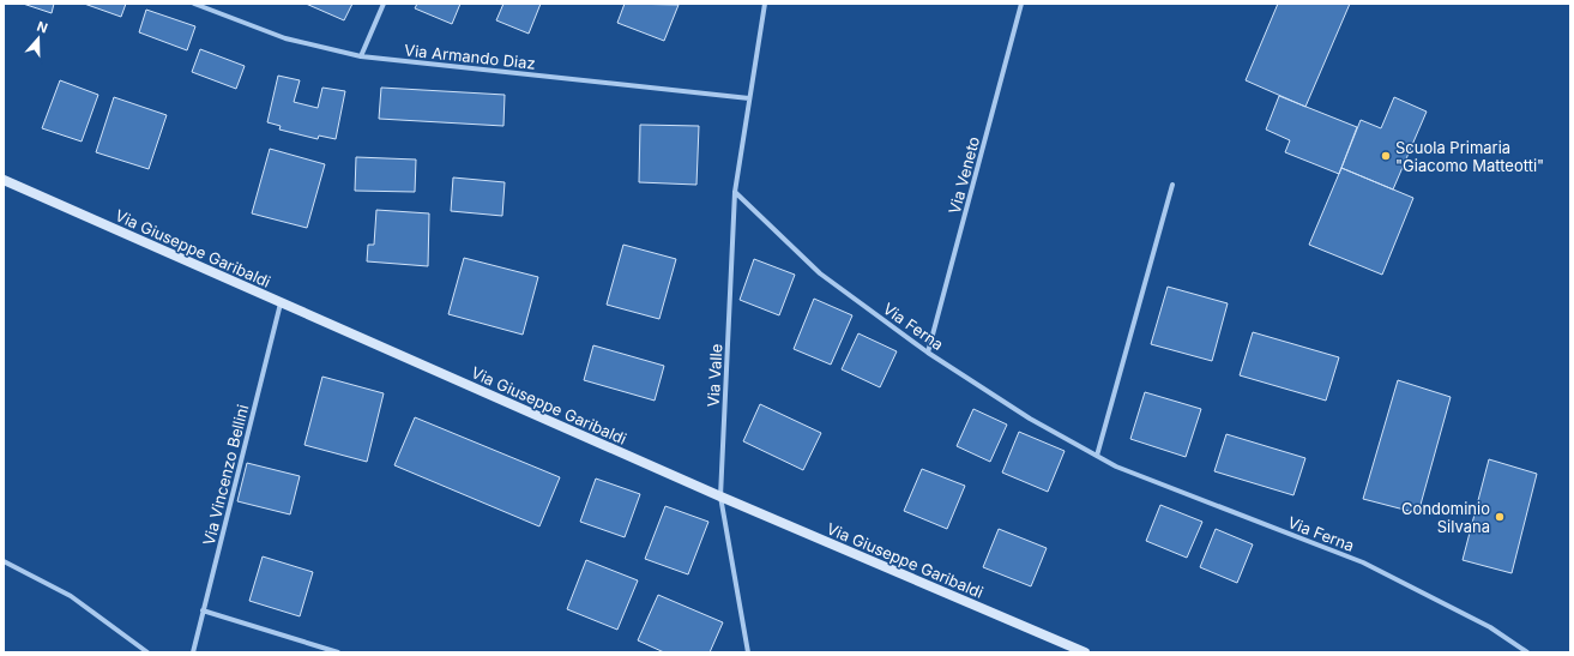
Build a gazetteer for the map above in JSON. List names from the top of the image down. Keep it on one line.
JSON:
{"streets":{"street":["Via Armando Diaz","Via Veneto","Via Giuseppe Garibaldi","Via Ferna","Via Valle","Via Vincenzo Bellini"]},"crossings":[["Via Armando Diaz","Via Valle"],["Via Veneto","Via Ferna"],["Via Giuseppe Garibaldi","Via Valle"],["Via Giuseppe Garibaldi","Via Vincenzo Bellini"],["Via Ferna","Via Valle"]],"places":["Scuola Primaria \"Giacomo Matteotti\"","Condominio Silvana"],"north":"top"}
